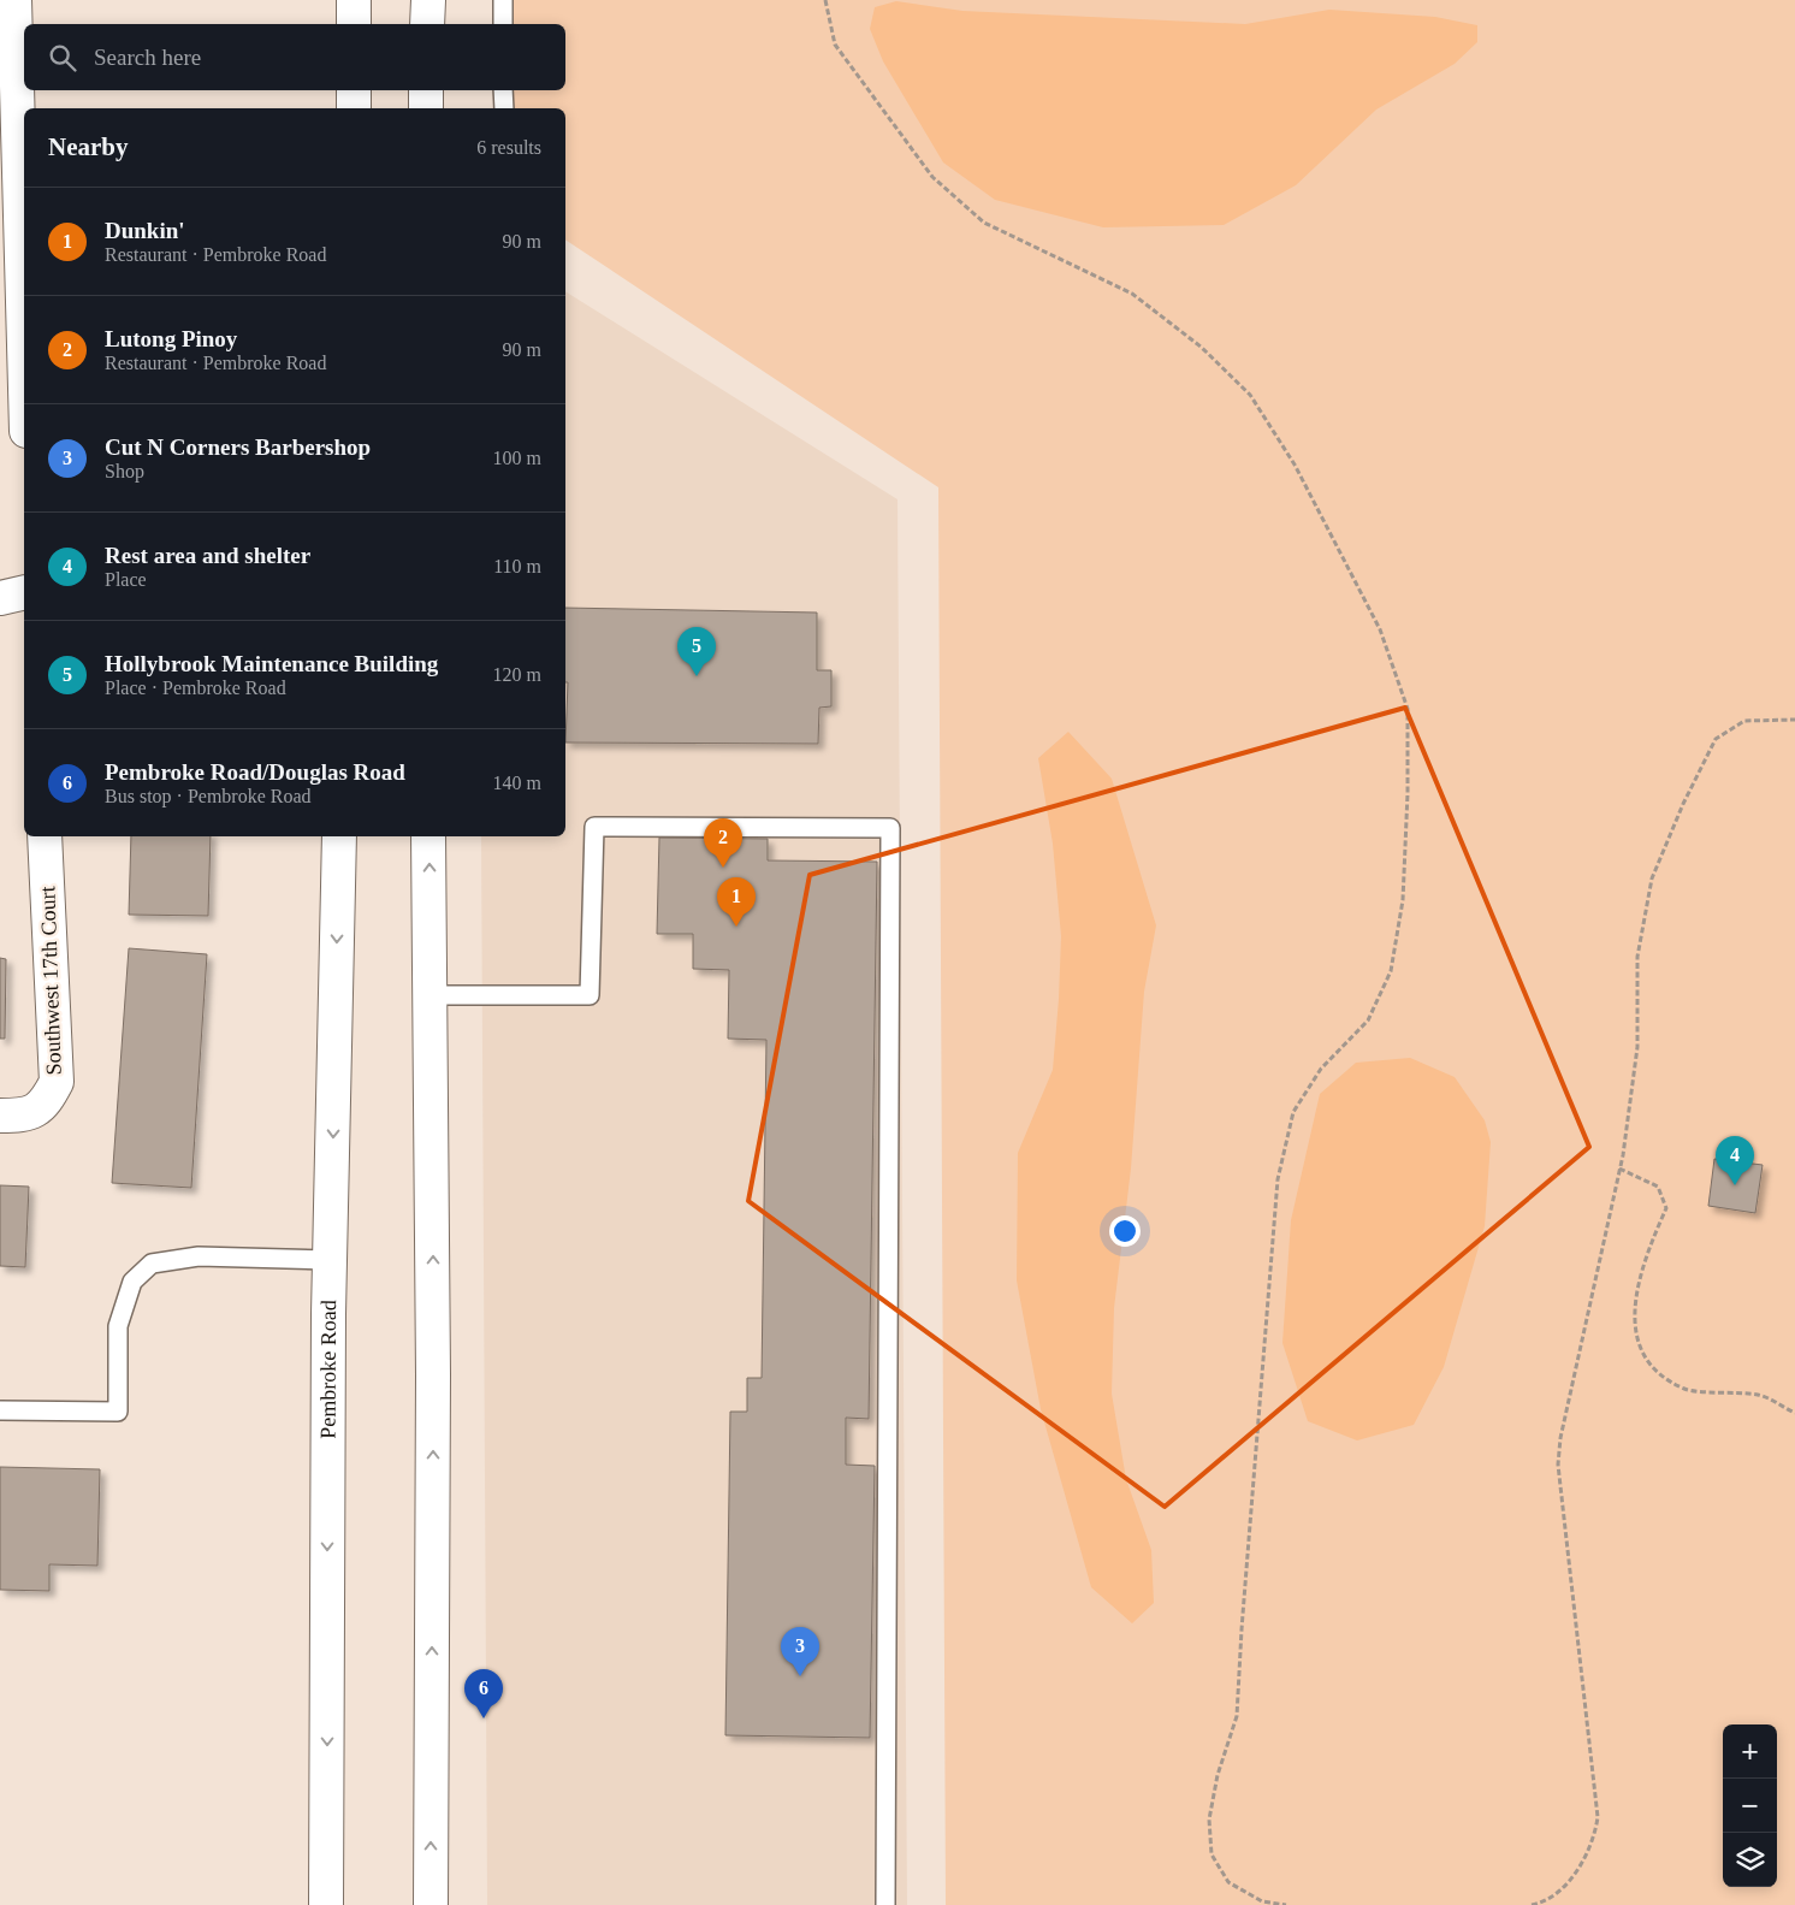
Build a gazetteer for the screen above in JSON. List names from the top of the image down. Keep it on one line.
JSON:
{"streets":{"main road":["Southwest 17th Court","Pembroke Road"]},"page":{"search":"Search here","heading":["Nearby","6 results"],"list":[{"mark":"1","name":"Dunkin'","note":"Restaurant · Pembroke Road","value":"90 m"},{"mark":"2","name":"Lutong Pinoy","note":"Restaurant · Pembroke Road","value":"90 m"},{"mark":"3","name":"Cut N Corners Barbershop","note":"Shop","value":"100 m"},{"mark":"4","name":"Rest area and shelter","note":"Place","value":"110 m"},{"mark":"5","name":"Hollybrook Maintenance Building","note":"Place · Pembroke Road","value":"120 m"},{"mark":"6","name":"Pembroke Road/Douglas Road","note":"Bus stop · Pembroke Road","value":"140 m"}],"pins":["5","2","1","4","3","6"],"map_buttons":["+","−"]}}
